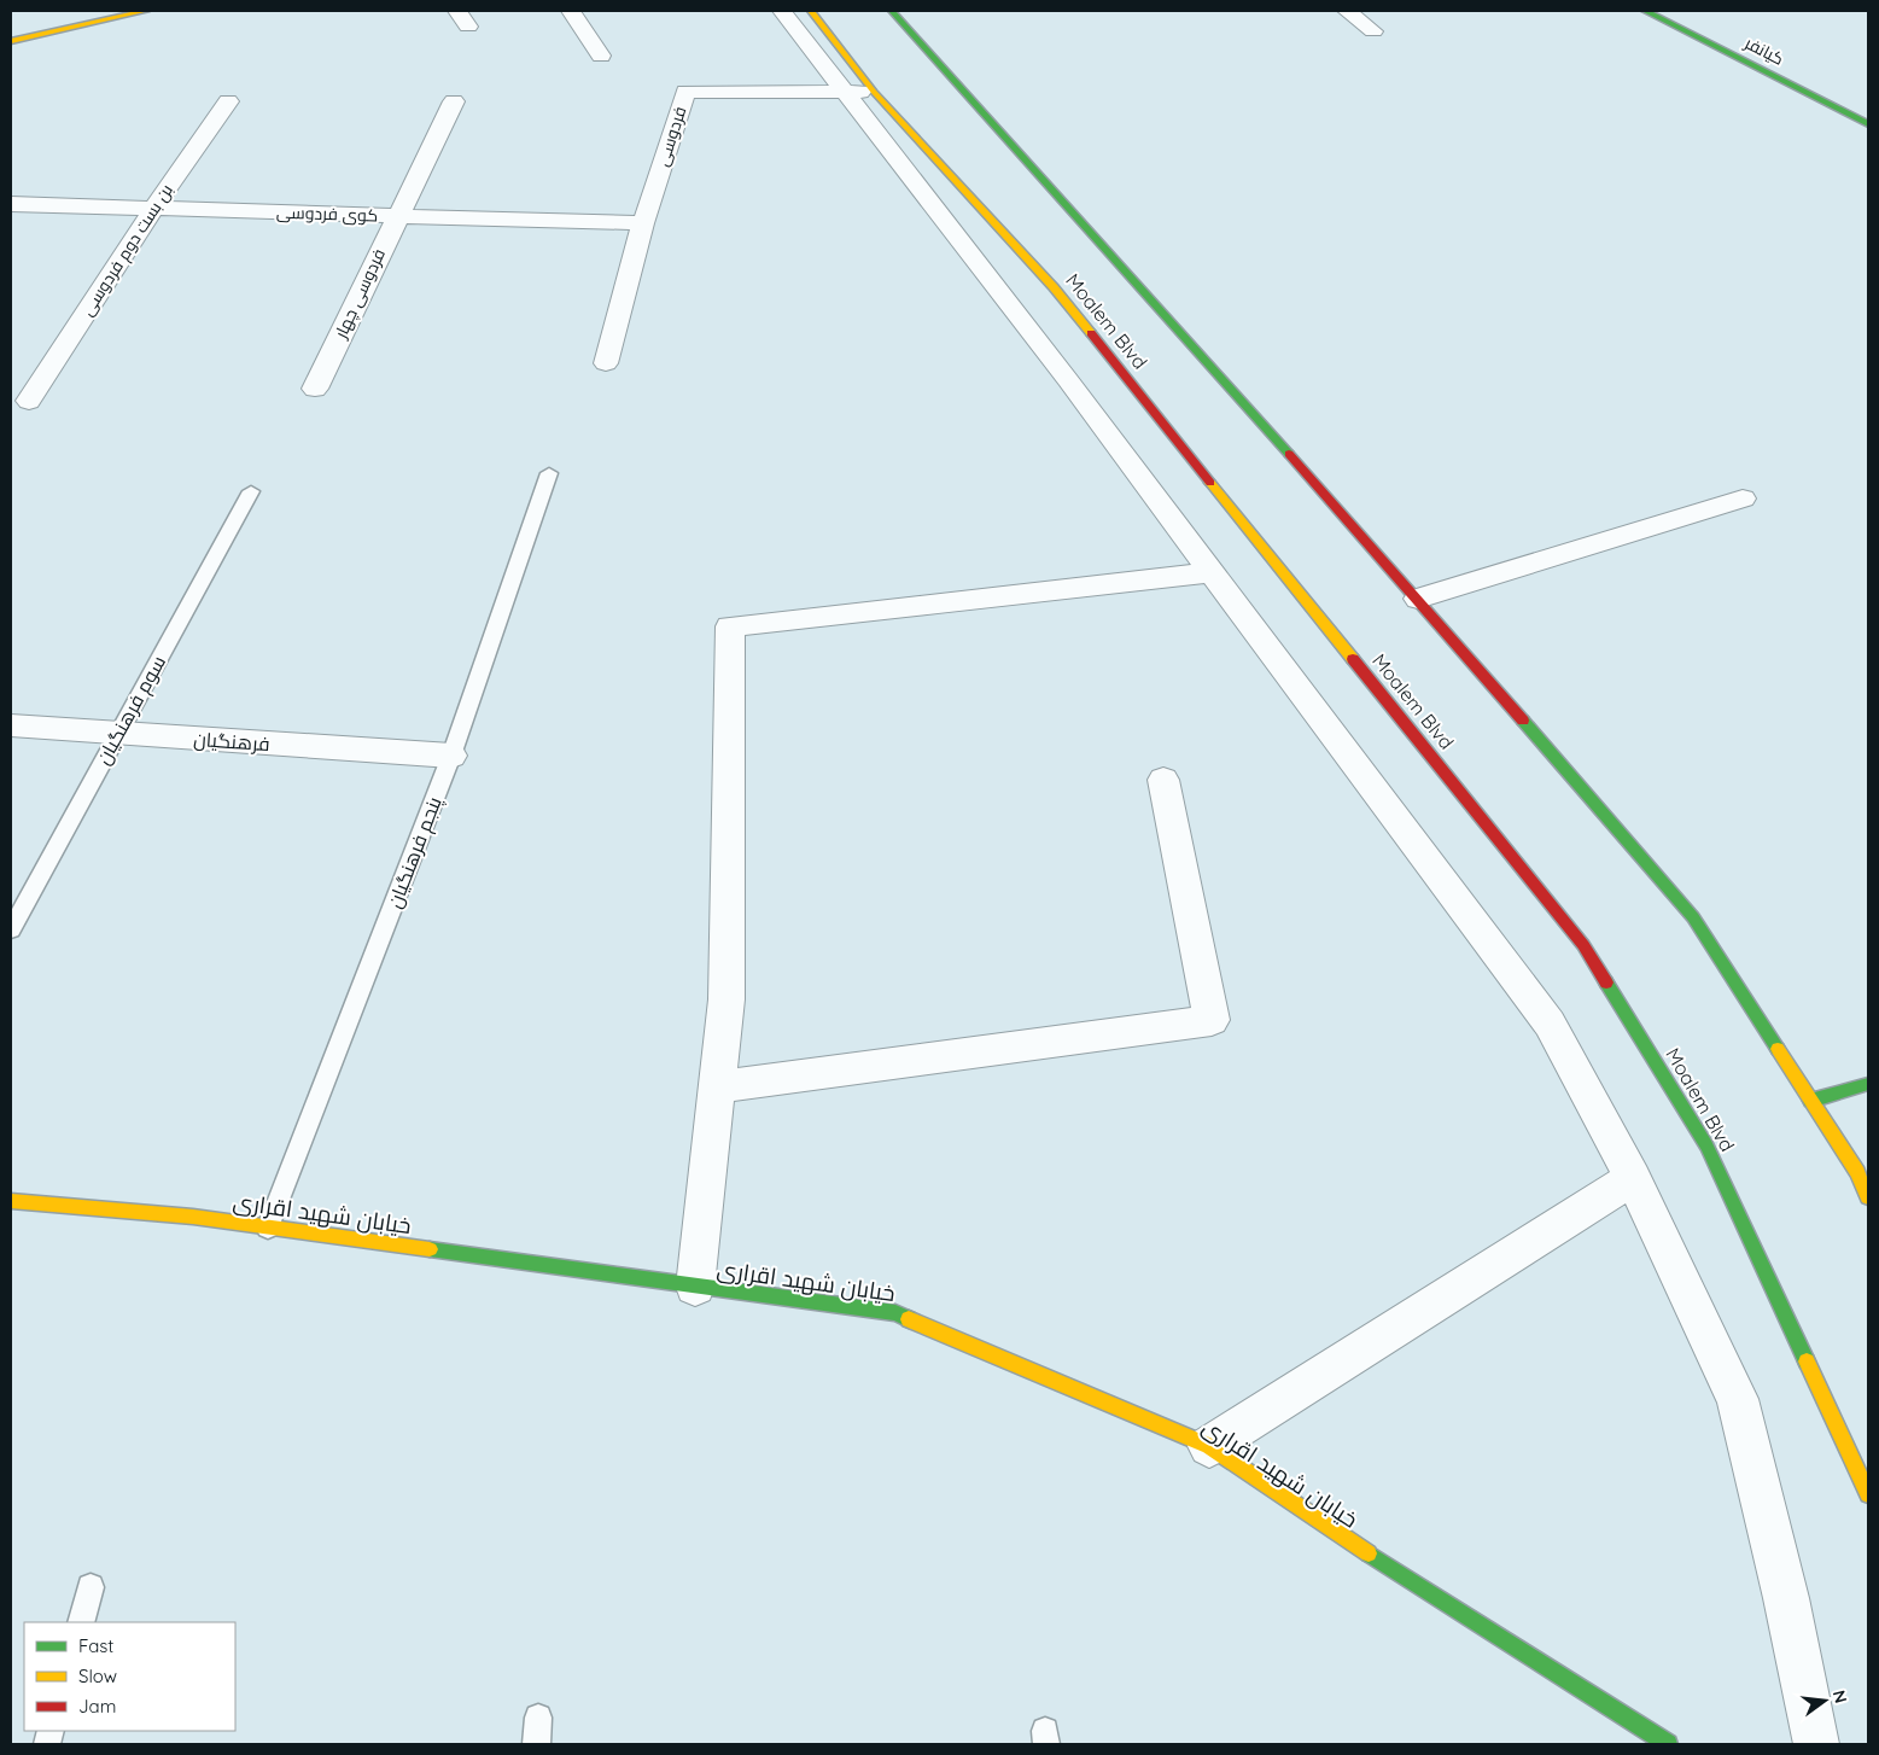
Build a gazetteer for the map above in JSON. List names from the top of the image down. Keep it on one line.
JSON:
{"streets":{"main road":["کیانفر","Moalem Blvd","خیابان شهید اقراری"],"street":["فردوسی","کوی فردوسی","بن بست دوم فردوسی","فردوسی چهار","فرهنگیان"],"lane":["سوم فرهنگیان","پنجم فرهنگیان"]},"crossings":[["فردوسی","کوی فردوسی"],["فردوسی","Moalem Blvd"],["کوی فردوسی","بن بست دوم فردوسی"],["کوی فردوسی","فردوسی چهار"],["سوم فرهنگیان","فرهنگیان"],["فرهنگیان","پنجم فرهنگیان"],["پنجم فرهنگیان","خیابان شهید اقراری"]],"legend":["Fast","Slow","Jam"],"north":"right"}
